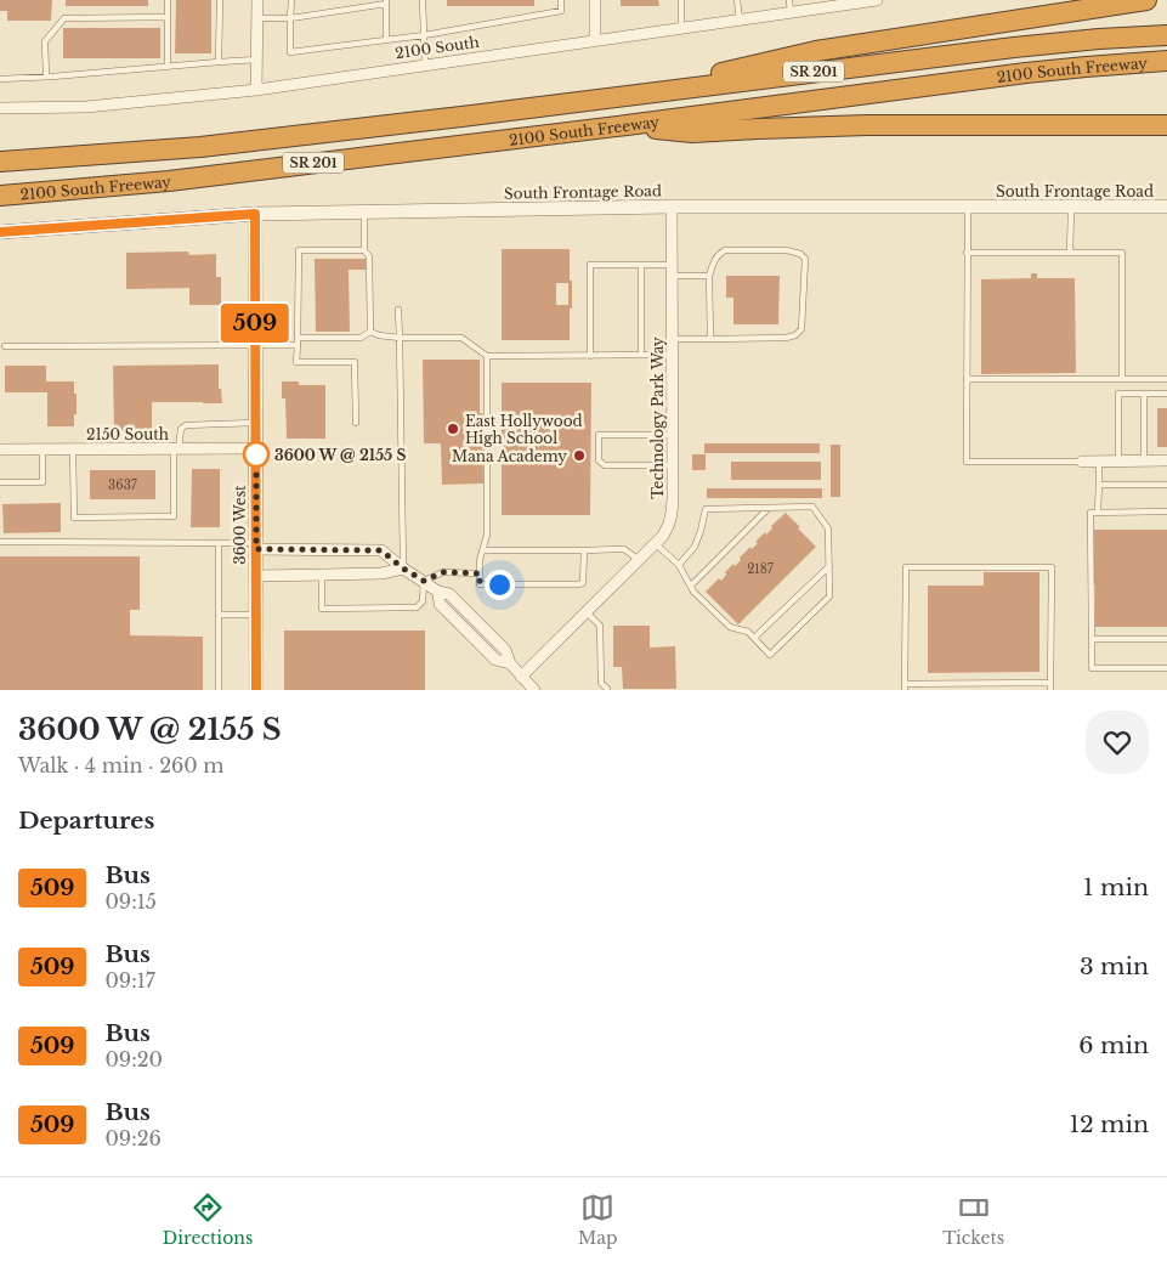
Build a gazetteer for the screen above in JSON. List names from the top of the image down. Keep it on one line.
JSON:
{"streets":{"highway":["2100 South Freeway","SR 201"],"street":["2100 South","South Frontage Road","Technology Park Way","2150 South","3600 West"]},"crossings":[["South Frontage Road","Technology Park Way"],["South Frontage Road","3600 West"],["2150 South","3600 West"]],"places":["East Hollywood High School","3600 W @ 2155 S","Mana Academy"],"lines":["bus line 509"],"house_numbers":["3637","2187"],"page":{"on_map":"509","heading":[["3600 W @ 2155 S","Walk · 4 min · 260 m"],"Departures"],"list":[{"mark":"509","name":"Bus","note":"09:15","value":"1 min"},{"mark":"509","name":"Bus","note":"09:17","value":"3 min"},{"mark":"509","name":"Bus","note":"09:20","value":"6 min"},{"mark":"509","name":"Bus","note":"09:26","value":"12 min"}],"tabs":["Directions","Map","Tickets"]}}
